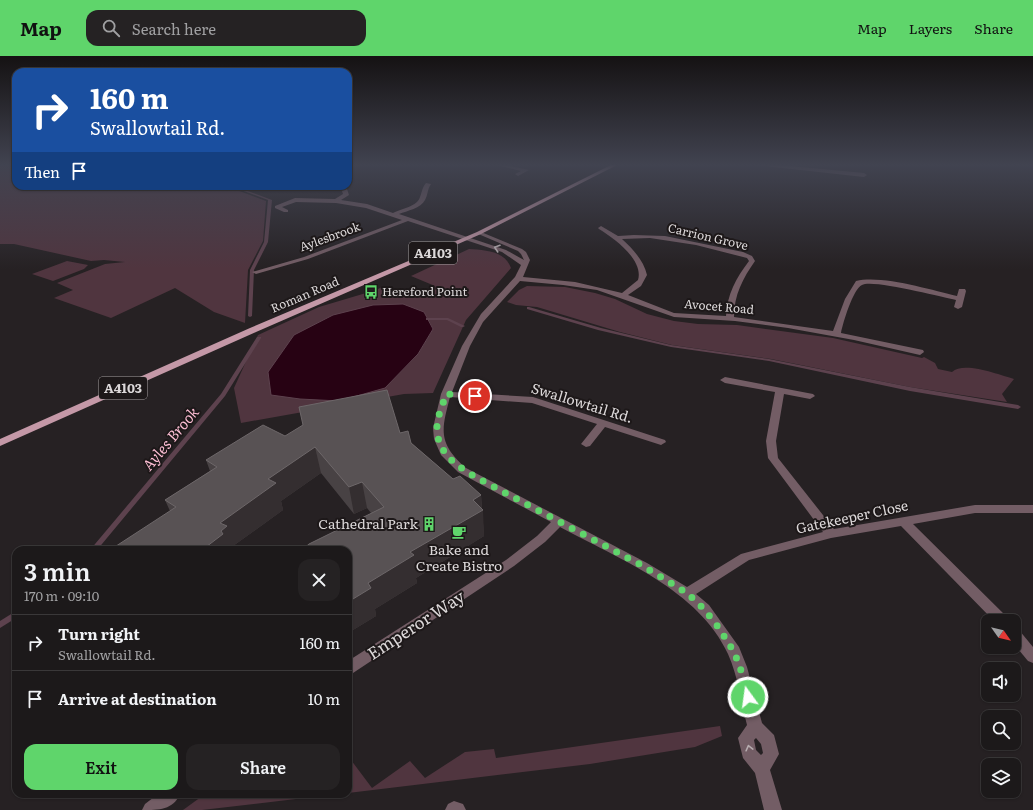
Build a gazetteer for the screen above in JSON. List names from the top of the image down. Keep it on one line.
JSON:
{"streets":{"main road":["A4103","Roman Road"],"street":["Aylesbrook","Carrion Grove","Avocet Road","Swallowtail Rd.","Gatekeeper Close","Emperor Way"]},"crossings":[["Aylesbrook","Roman Road"],["Carrion Grove","Avocet Road"]],"water":["Ayles Brook"],"places":{"bus stop":["Hereford Point"],"building":["Cathedral Park"],"cafe":["Bake and Create Bistro"]},"north":"bottom right","page":{"header":"Map","search":"Search here","nav":["Map","Layers","Share"],"turn":["160 m","Swallowtail Rd."],"then":"Then","heading":["3 min","170 m · 09:10"],"list":[{"name":"Turn right","note":"Swallowtail Rd.","value":"160 m"},{"name":"Arrive at destination","value":"10 m"}],"buttons":["Exit","Share"]}}
